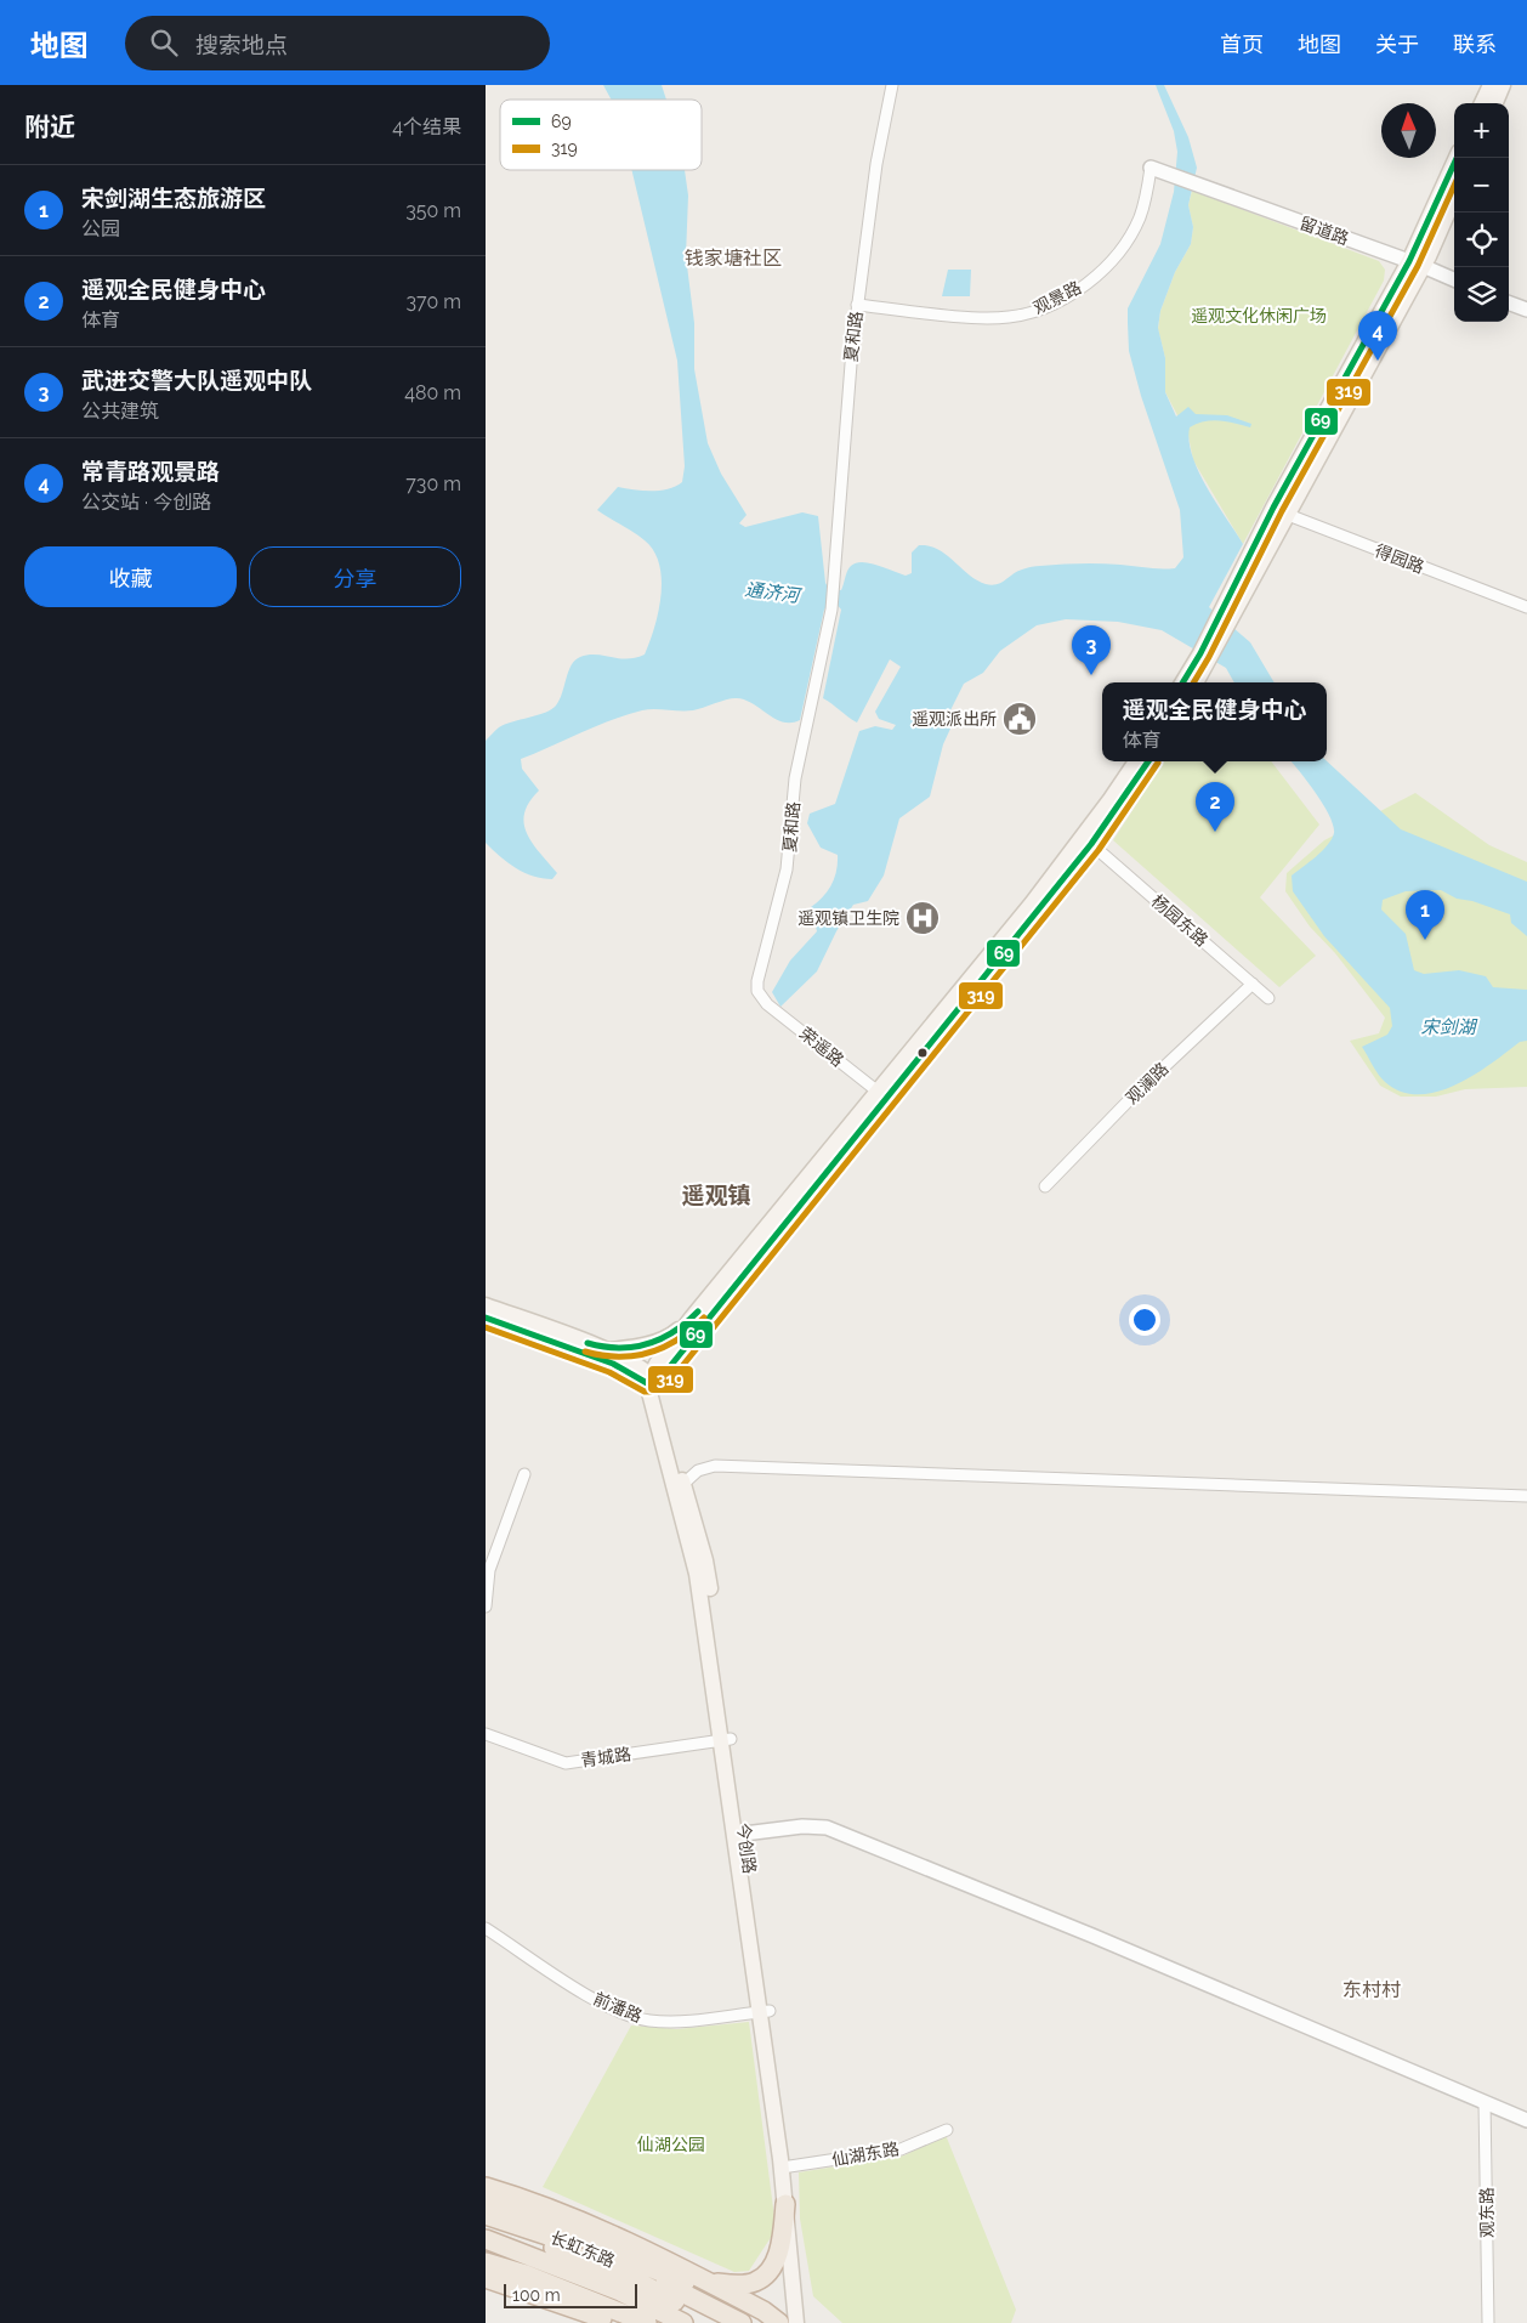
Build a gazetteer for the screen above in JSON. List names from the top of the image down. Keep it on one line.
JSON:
{"streets":{"highway":["长虹东路"],"main road":["今创路"],"street":["留道路","观景路","夏和路","得园路","杨园东路","荣遥路","观澜路","青城路","前潘路","仙湖东路","观东路"]},"crossings":[["留道路","观景路"],["观景路","夏和路"],["夏和路","荣遥路"],["杨园东路","观澜路"],["青城路","今创路"],["今创路","前潘路"],["今创路","仙湖东路"]],"districts":["钱家塘社区","遥观镇","东村村"],"water":["通济河","宋剑湖"],"parks":["遥观文化休闲广场","仙湖公园"],"places":{"public building":["遥观派出所"],"hospital":["遥观镇卫生院"]},"lines":["transit line 69","transit line 319"],"legend":["69","319"],"scale_bar":"100 m","north":"top","page":{"header":"地图","search":"搜索地点","nav":["首页","地图","关于","联系"],"heading":["附近","4个结果"],"map_buttons":["+","−"],"list":[{"mark":"1","name":"宋剑湖生态旅游区","note":"公园","value":"350 m"},{"mark":"2","name":"遥观全民健身中心","note":"体育","value":"370 m"},{"mark":"3","name":"武进交警大队遥观中队","note":"公共建筑","value":"480 m"},{"mark":"4","name":"常青路观景路","note":"公交站 · 今创路","value":"730 m"}],"pins":["4","3","2","1"],"buttons":["收藏","分享"],"popup":["遥观全民健身中心","体育"],"scale":"100 m"}}
